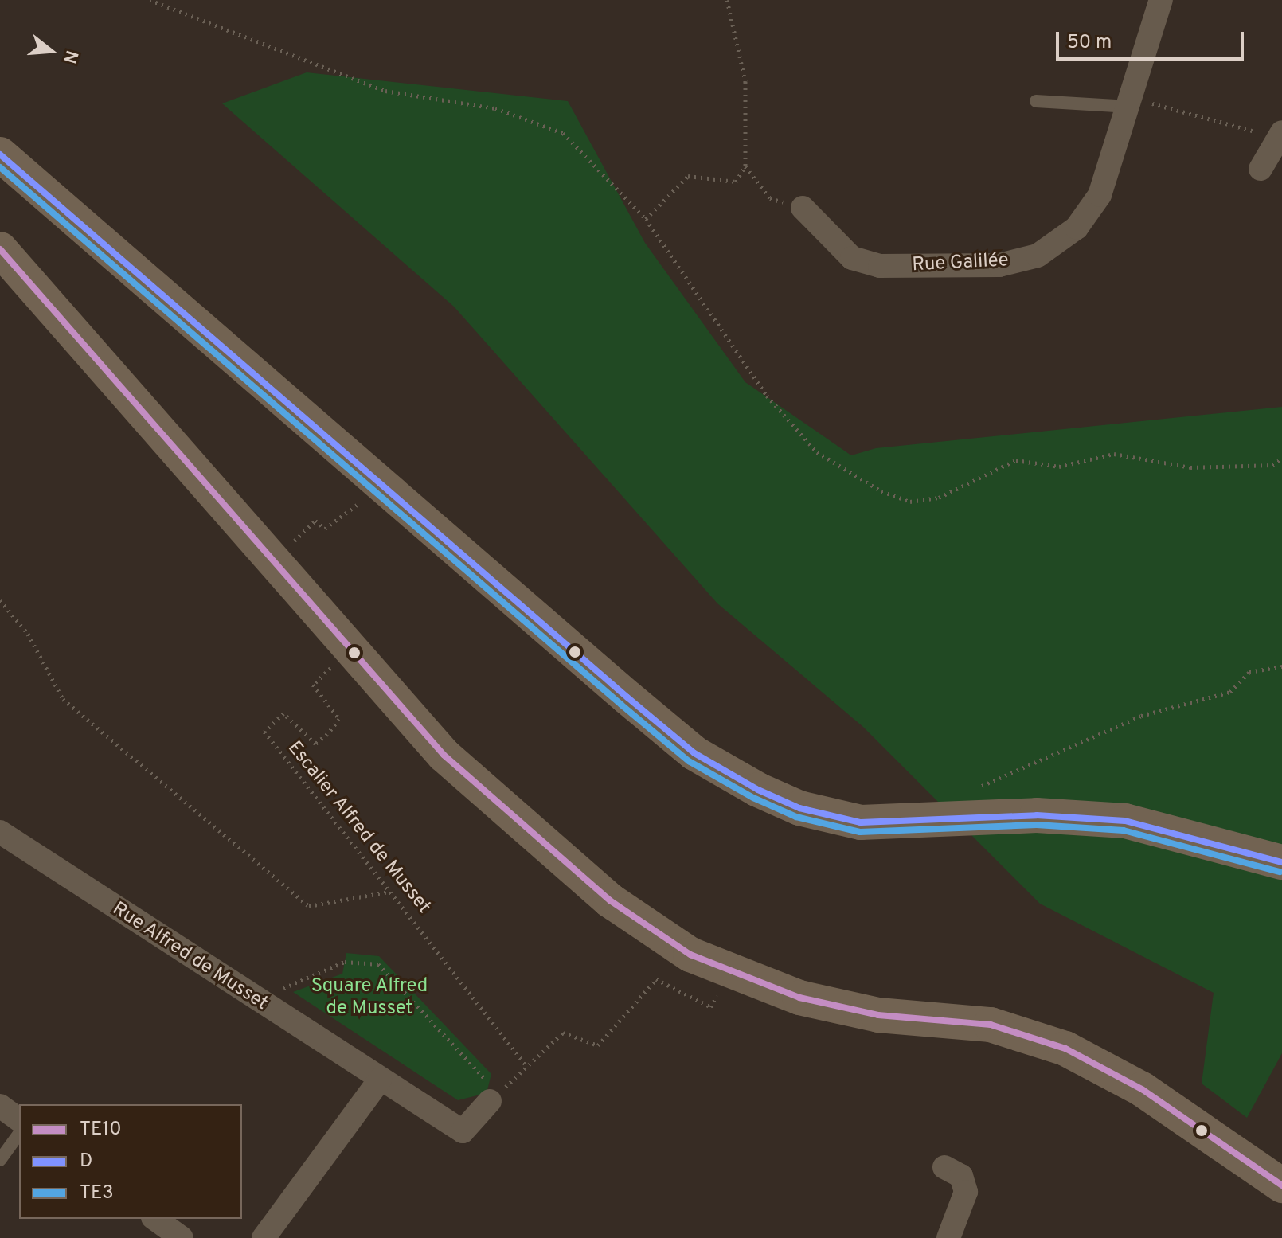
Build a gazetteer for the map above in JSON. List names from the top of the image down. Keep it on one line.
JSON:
{"streets":{"street":["Rue Galilée","Rue Alfred de Musset"],"path":["Escalier Alfred de Musset"]},"parks":["Square Alfred de Musset"],"lines":["transit line D","transit line TE3","transit line TE10"],"legend":["TE10","D","TE3"],"scale_bar":"50 m","north":"right"}
